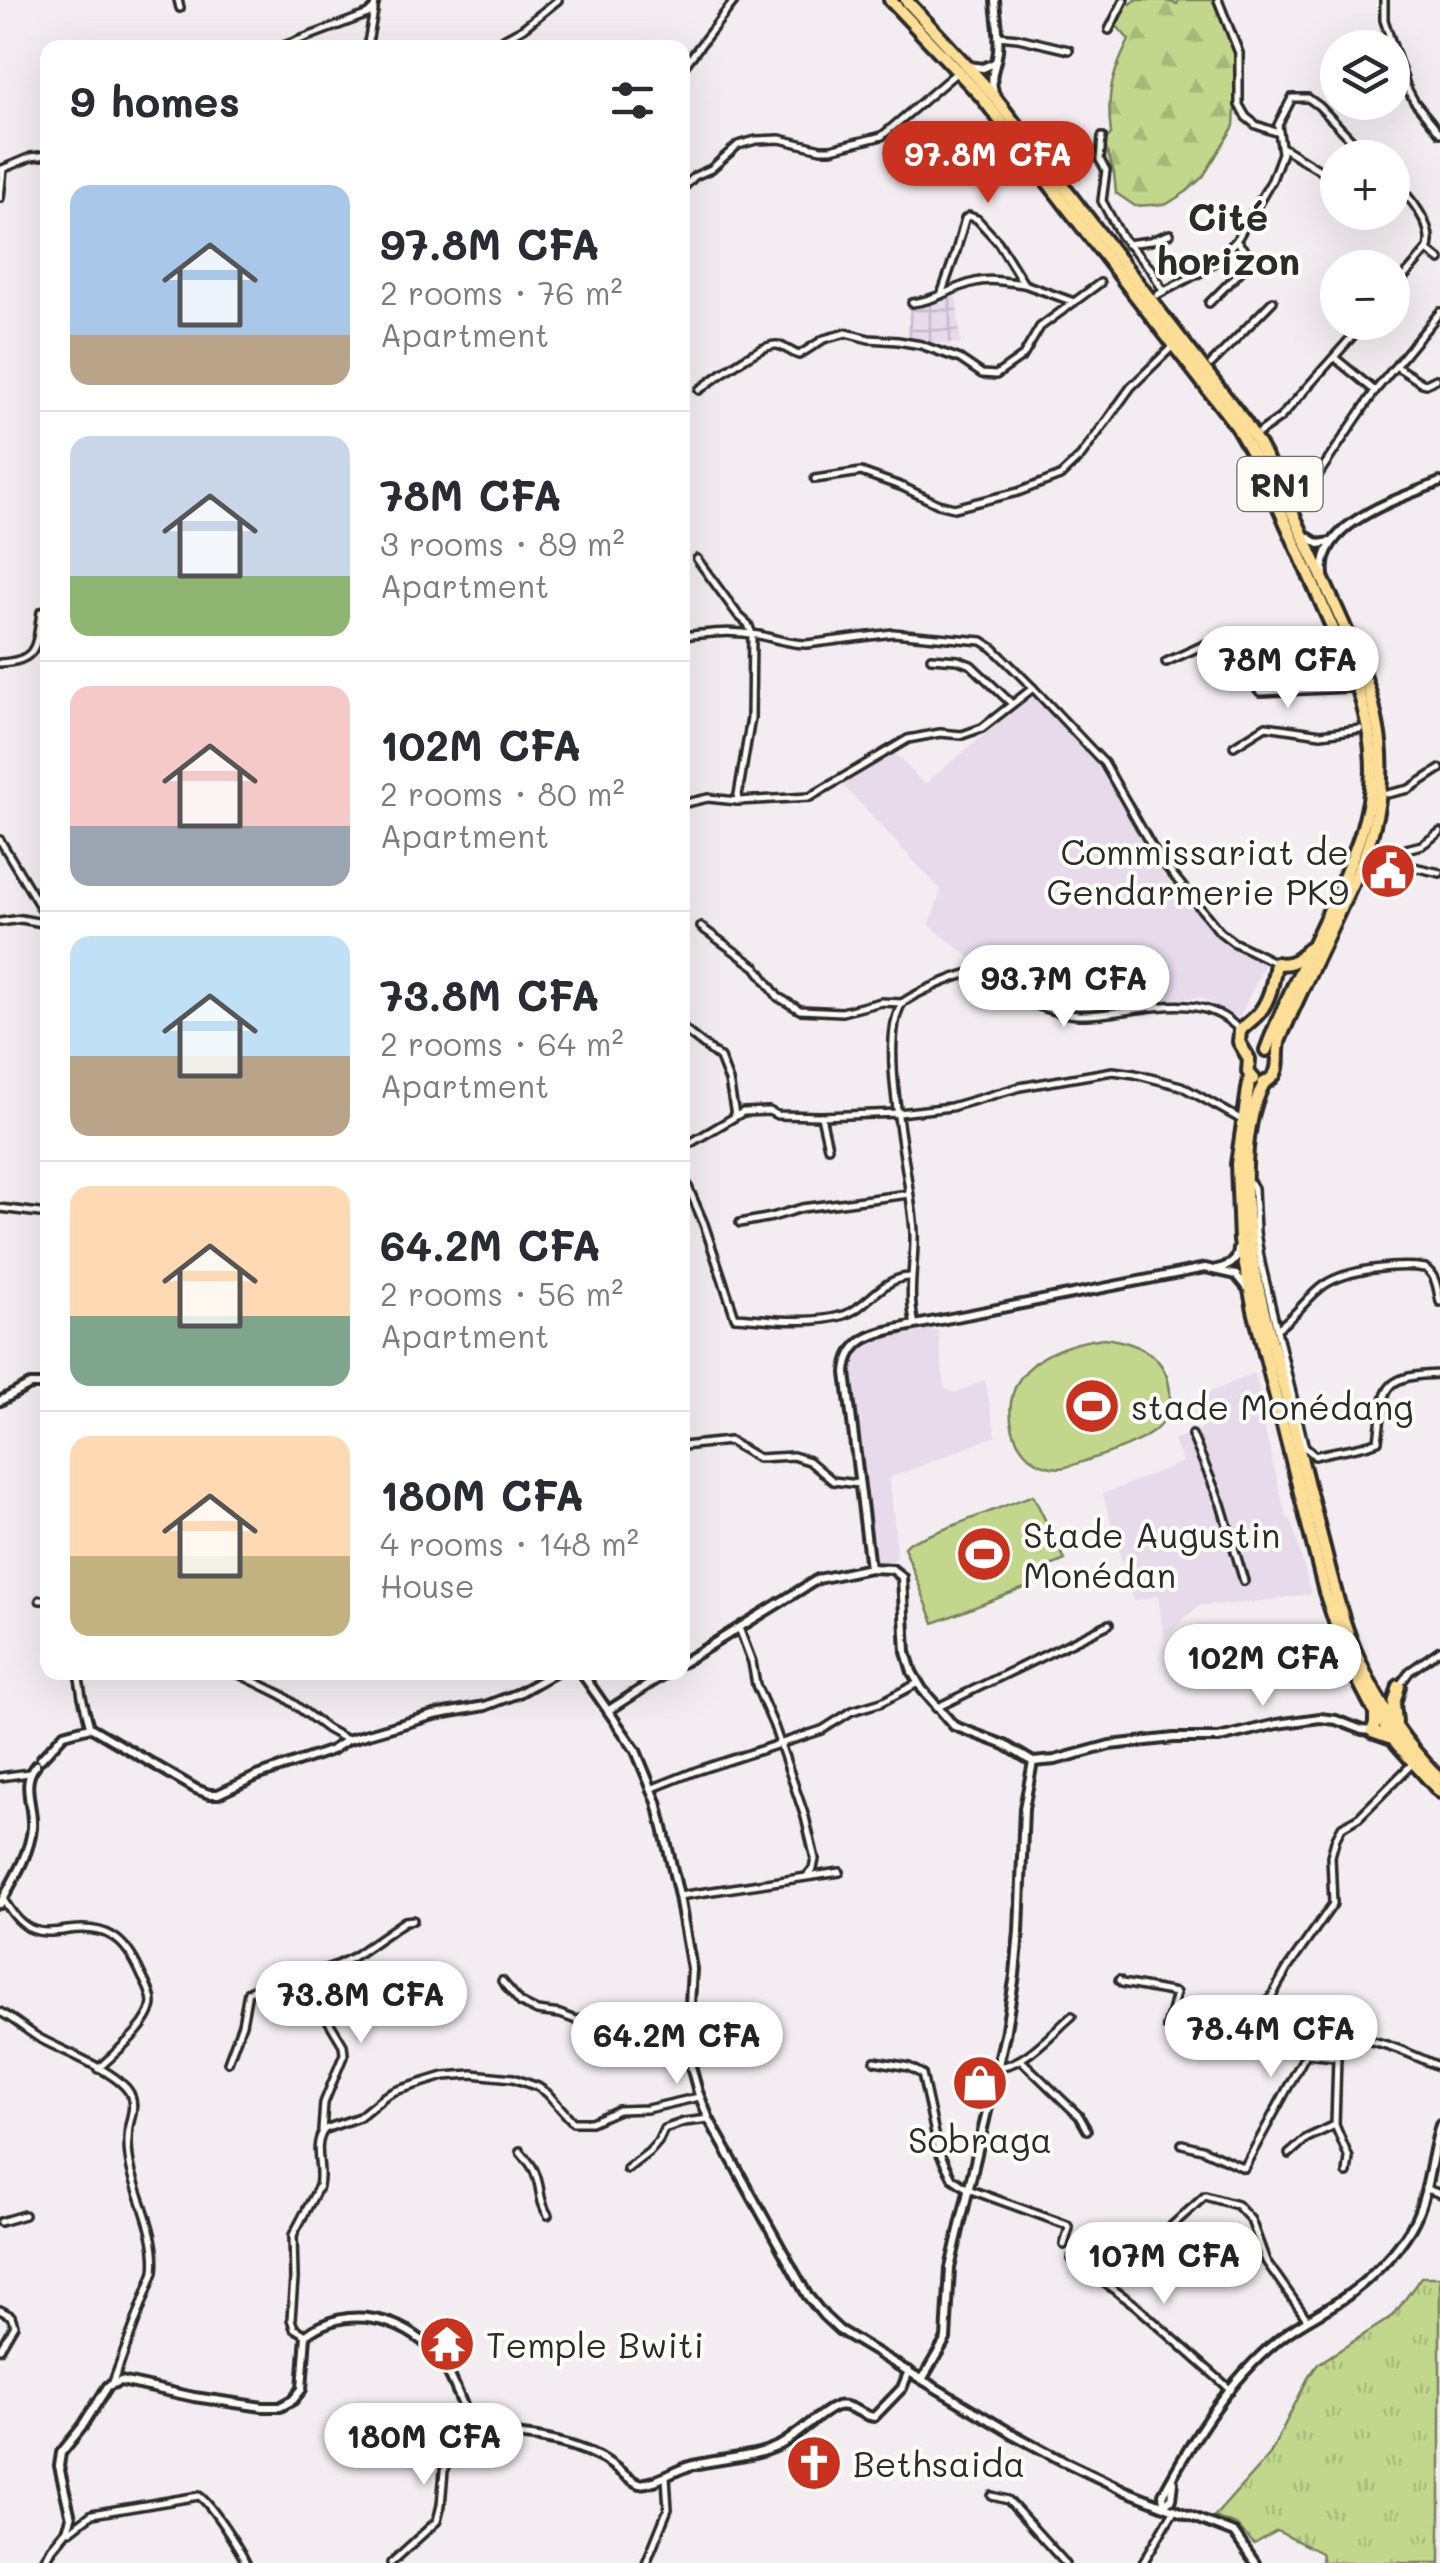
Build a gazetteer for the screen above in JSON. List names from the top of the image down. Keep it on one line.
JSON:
{"streets":{"highway":["RN1"]},"districts":["Cité horizon"],"places":{"public building":["Commissariat de Gendarmerie PK9"],"sports":["stade Monédang","Stade Augustin Monédan"],"shop":["Sobraga"],"temple":["Temple Bwiti"],"church":["Bethsaida"]},"page":{"map_buttons":["+","−"],"heading":"9 homes","price":["97.8M CFA","78M CFA","93.7M CFA","102M CFA","73.8M CFA","78.4M CFA","64.2M CFA","107M CFA","180M CFA"],"list":[{"name":"97.8M CFA","note":"2 rooms · 76 m² · Apartment"},{"name":"78M CFA","note":"3 rooms · 89 m² · Apartment"},{"name":"102M CFA","note":"2 rooms · 80 m² · Apartment"},{"name":"73.8M CFA","note":"2 rooms · 64 m² · Apartment"},{"name":"64.2M CFA","note":"2 rooms · 56 m² · Apartment"},{"name":"180M CFA","note":"4 rooms · 148 m² · House"}]}}
